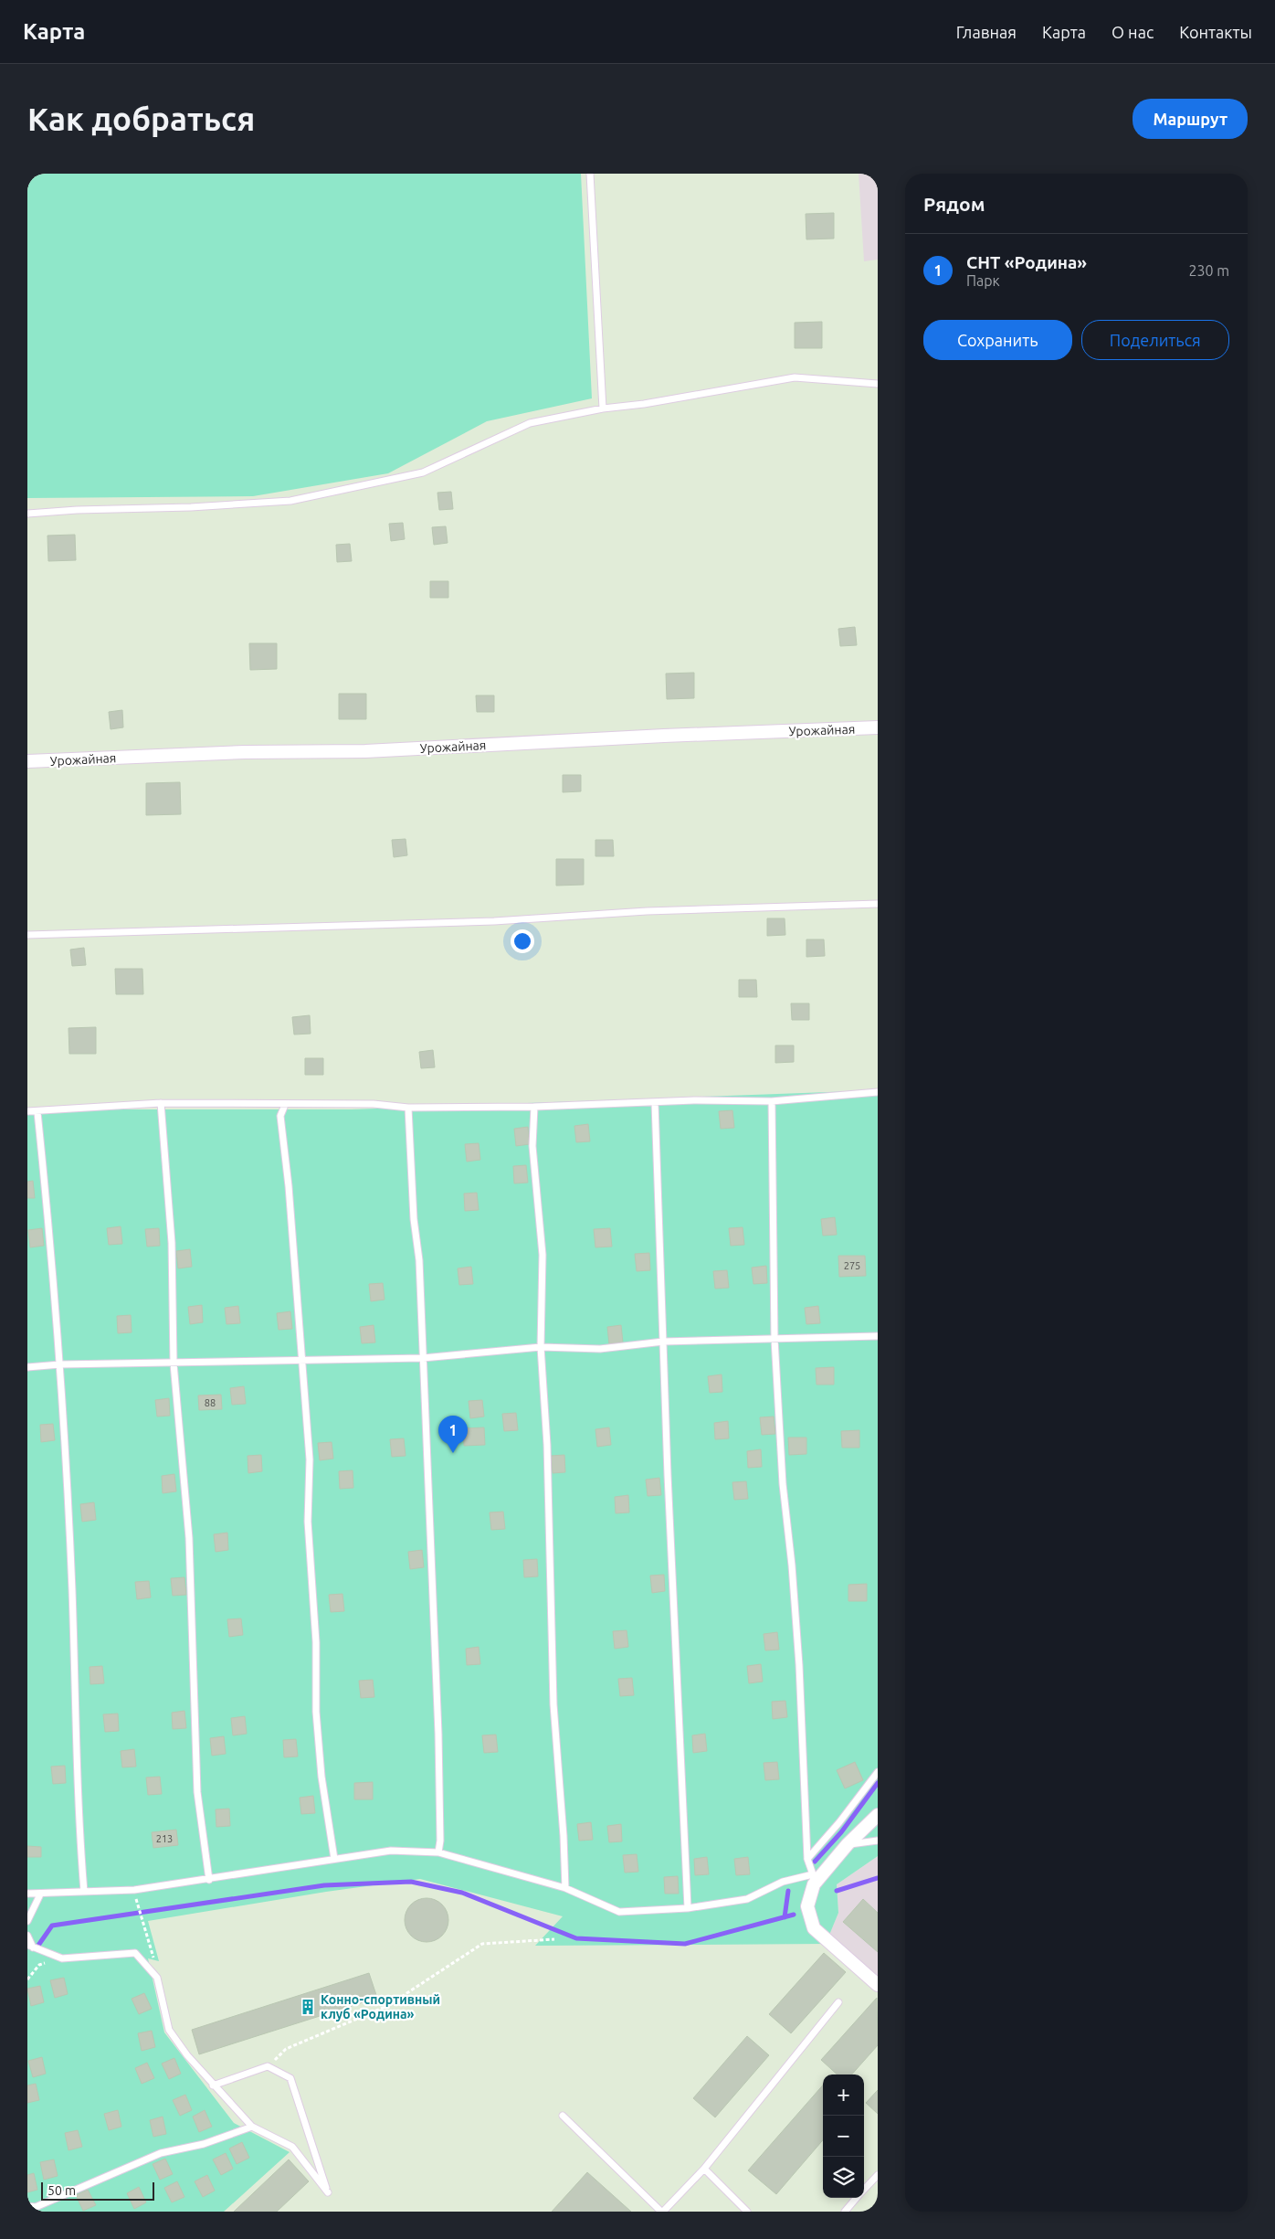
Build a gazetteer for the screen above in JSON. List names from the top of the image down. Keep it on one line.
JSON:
{"streets":{"street":["Урожайная"]},"places":{"building":["Конно-спортивный клуб «Родина»"]},"house_numbers":["275","88","213"],"scale_bar":"50 m","page":{"header":"Карта","nav":["Главная","Карта","О нас","Контакты"],"buttons":["Маршрут",["Сохранить","Поделиться"]],"title":"Как добраться","heading":"Рядом","list":[{"mark":"1","name":"СНТ «Родина»","note":"Парк","value":"230 m"}],"pins":"1","map_buttons":["+","−"],"scale":"50 m"}}
